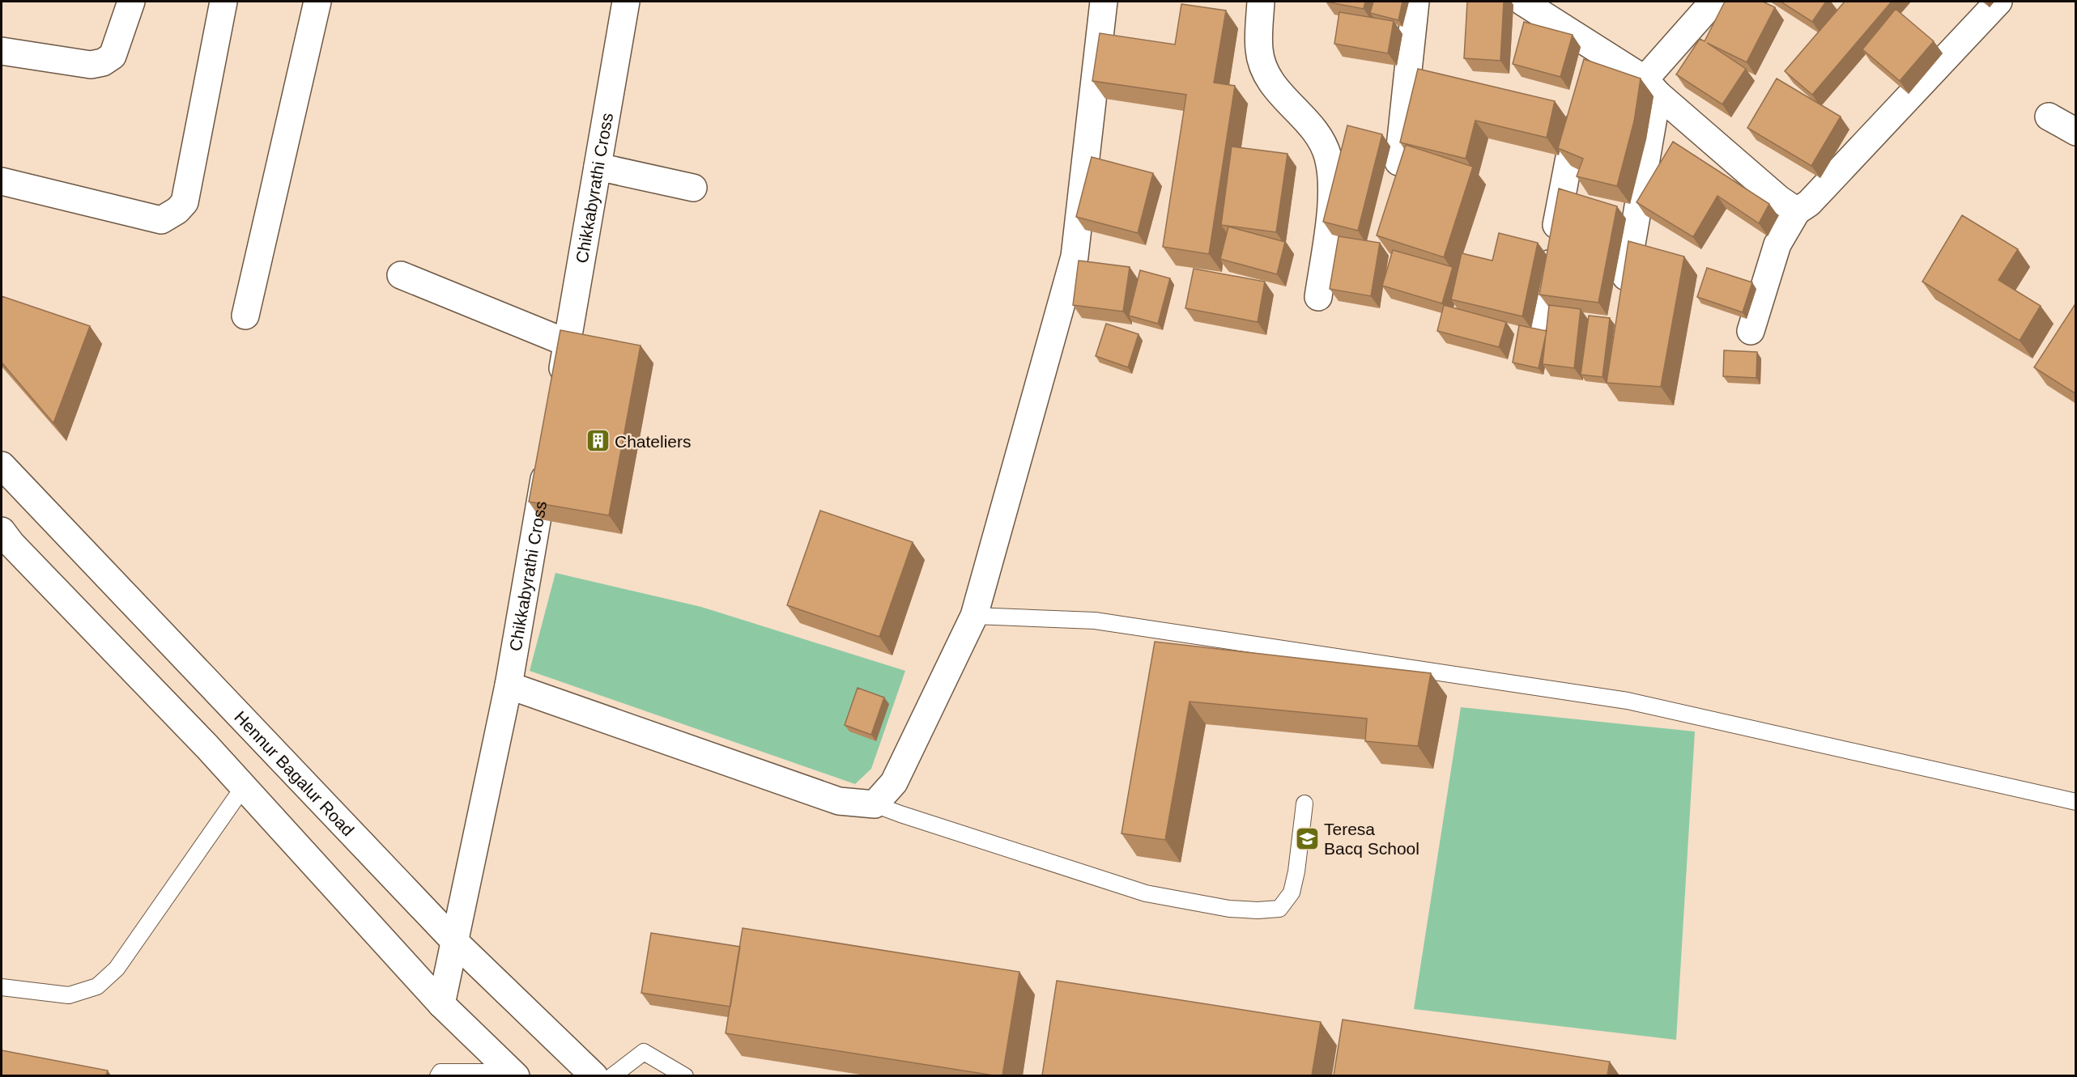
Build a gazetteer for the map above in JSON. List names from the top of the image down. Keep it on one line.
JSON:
{"streets":{"street":["Chikkabyrathi Cross","Hennur Bagalur Road"]},"crossings":[["Chikkabyrathi Cross","Hennur Bagalur Road"]],"places":{"building":["Chateliers"],"school or university":["Teresa Bacq School"]}}
